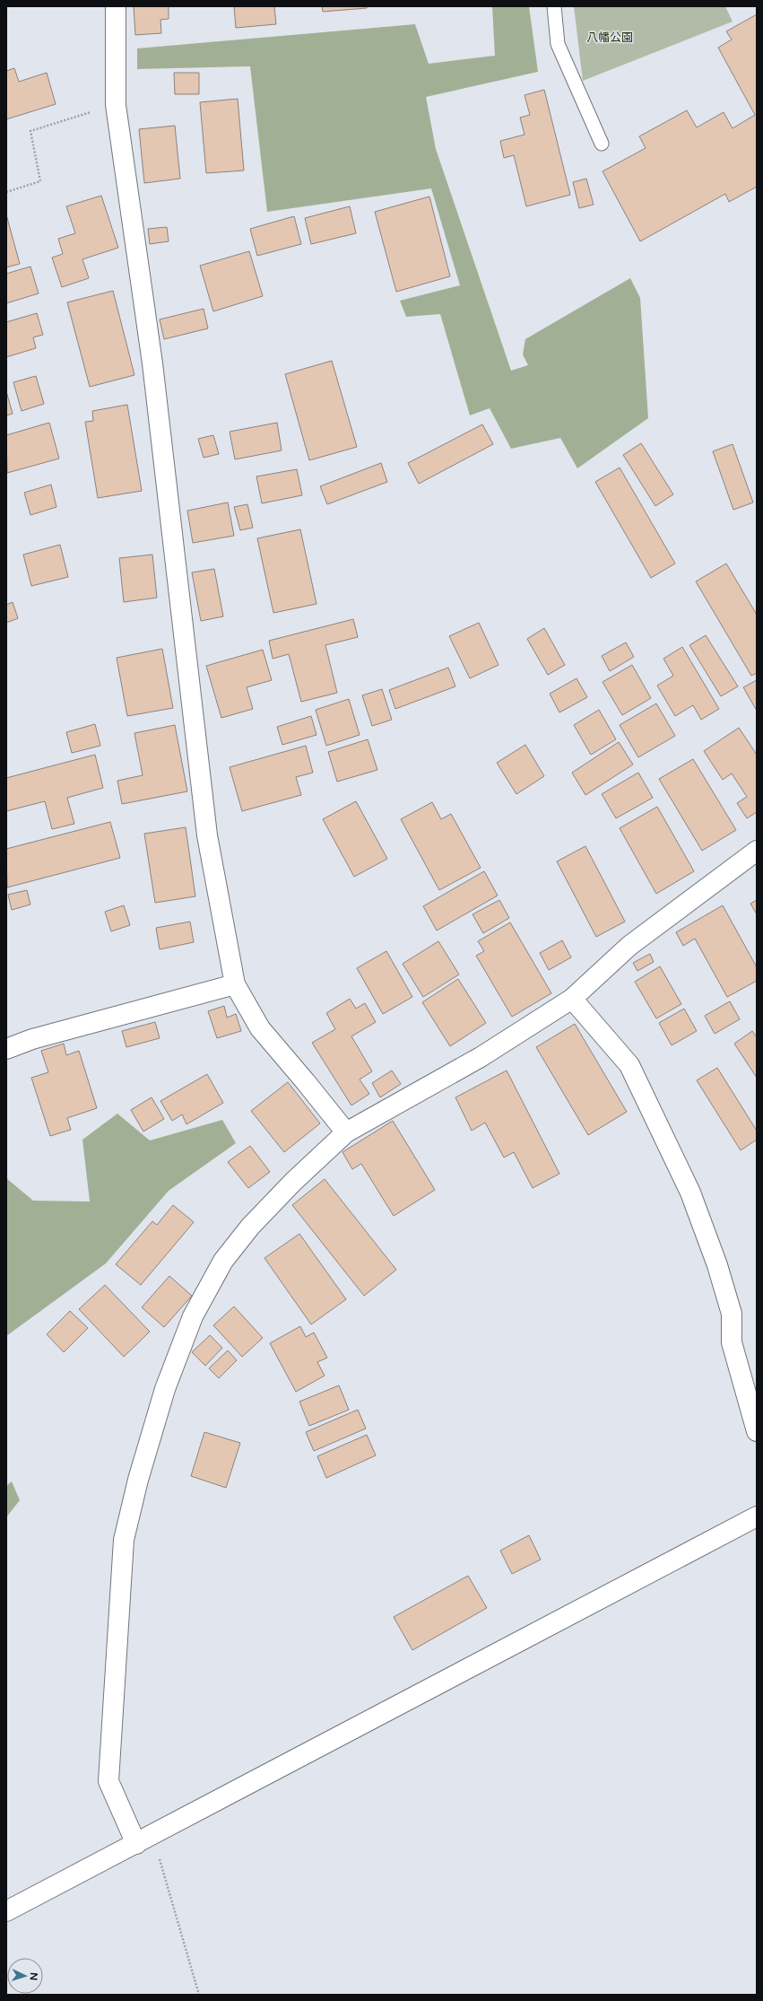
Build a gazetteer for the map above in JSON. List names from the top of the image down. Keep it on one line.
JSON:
{"parks":["八幡公園"],"north":"right"}
